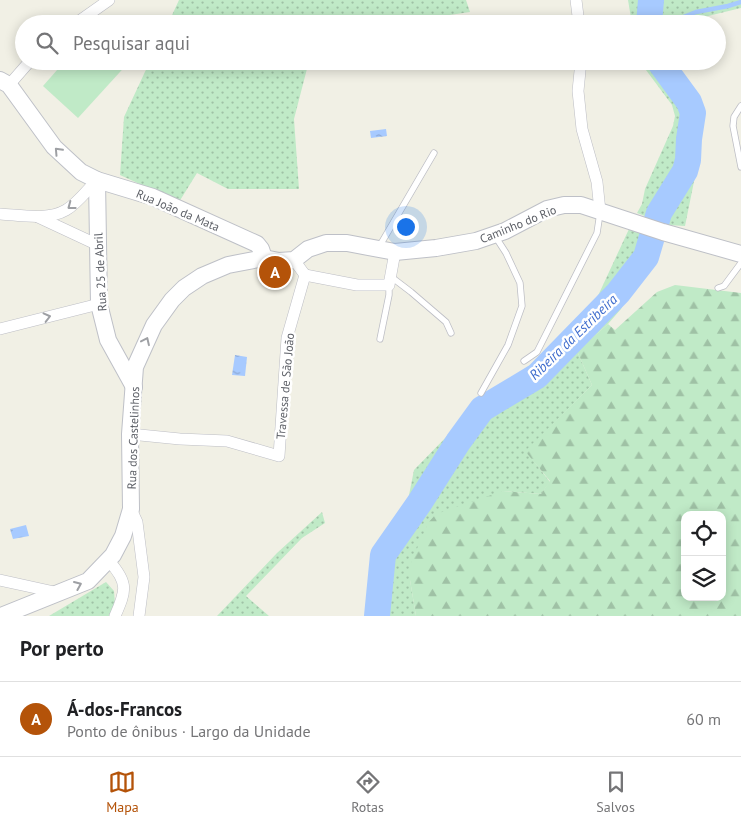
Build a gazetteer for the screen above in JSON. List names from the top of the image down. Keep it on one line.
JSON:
{"streets":{"street":["Rua João da Mata","Caminho do Rio","Rua 25 de Abril","Travessa de São João","Rua dos Castelinhos"]},"crossings":[["Rua João da Mata","Rua 25 de Abril"],["Rua João da Mata","Rua dos Castelinhos"],["Rua 25 de Abril","Rua dos Castelinhos"],["Travessa de São João","Rua dos Castelinhos"]],"one_way":["Rua João da Mata","Rua dos Castelinhos"],"water":["Ribeira da Estribeira"],"page":{"search":"Pesquisar aqui","pins":"A","heading":"Por perto","list":[{"mark":"A","name":"Á-dos-Francos","note":"Ponto de ônibus · Largo da Unidade","value":"60 m"}],"nav":["Mapa","Rotas","Salvos"]}}
